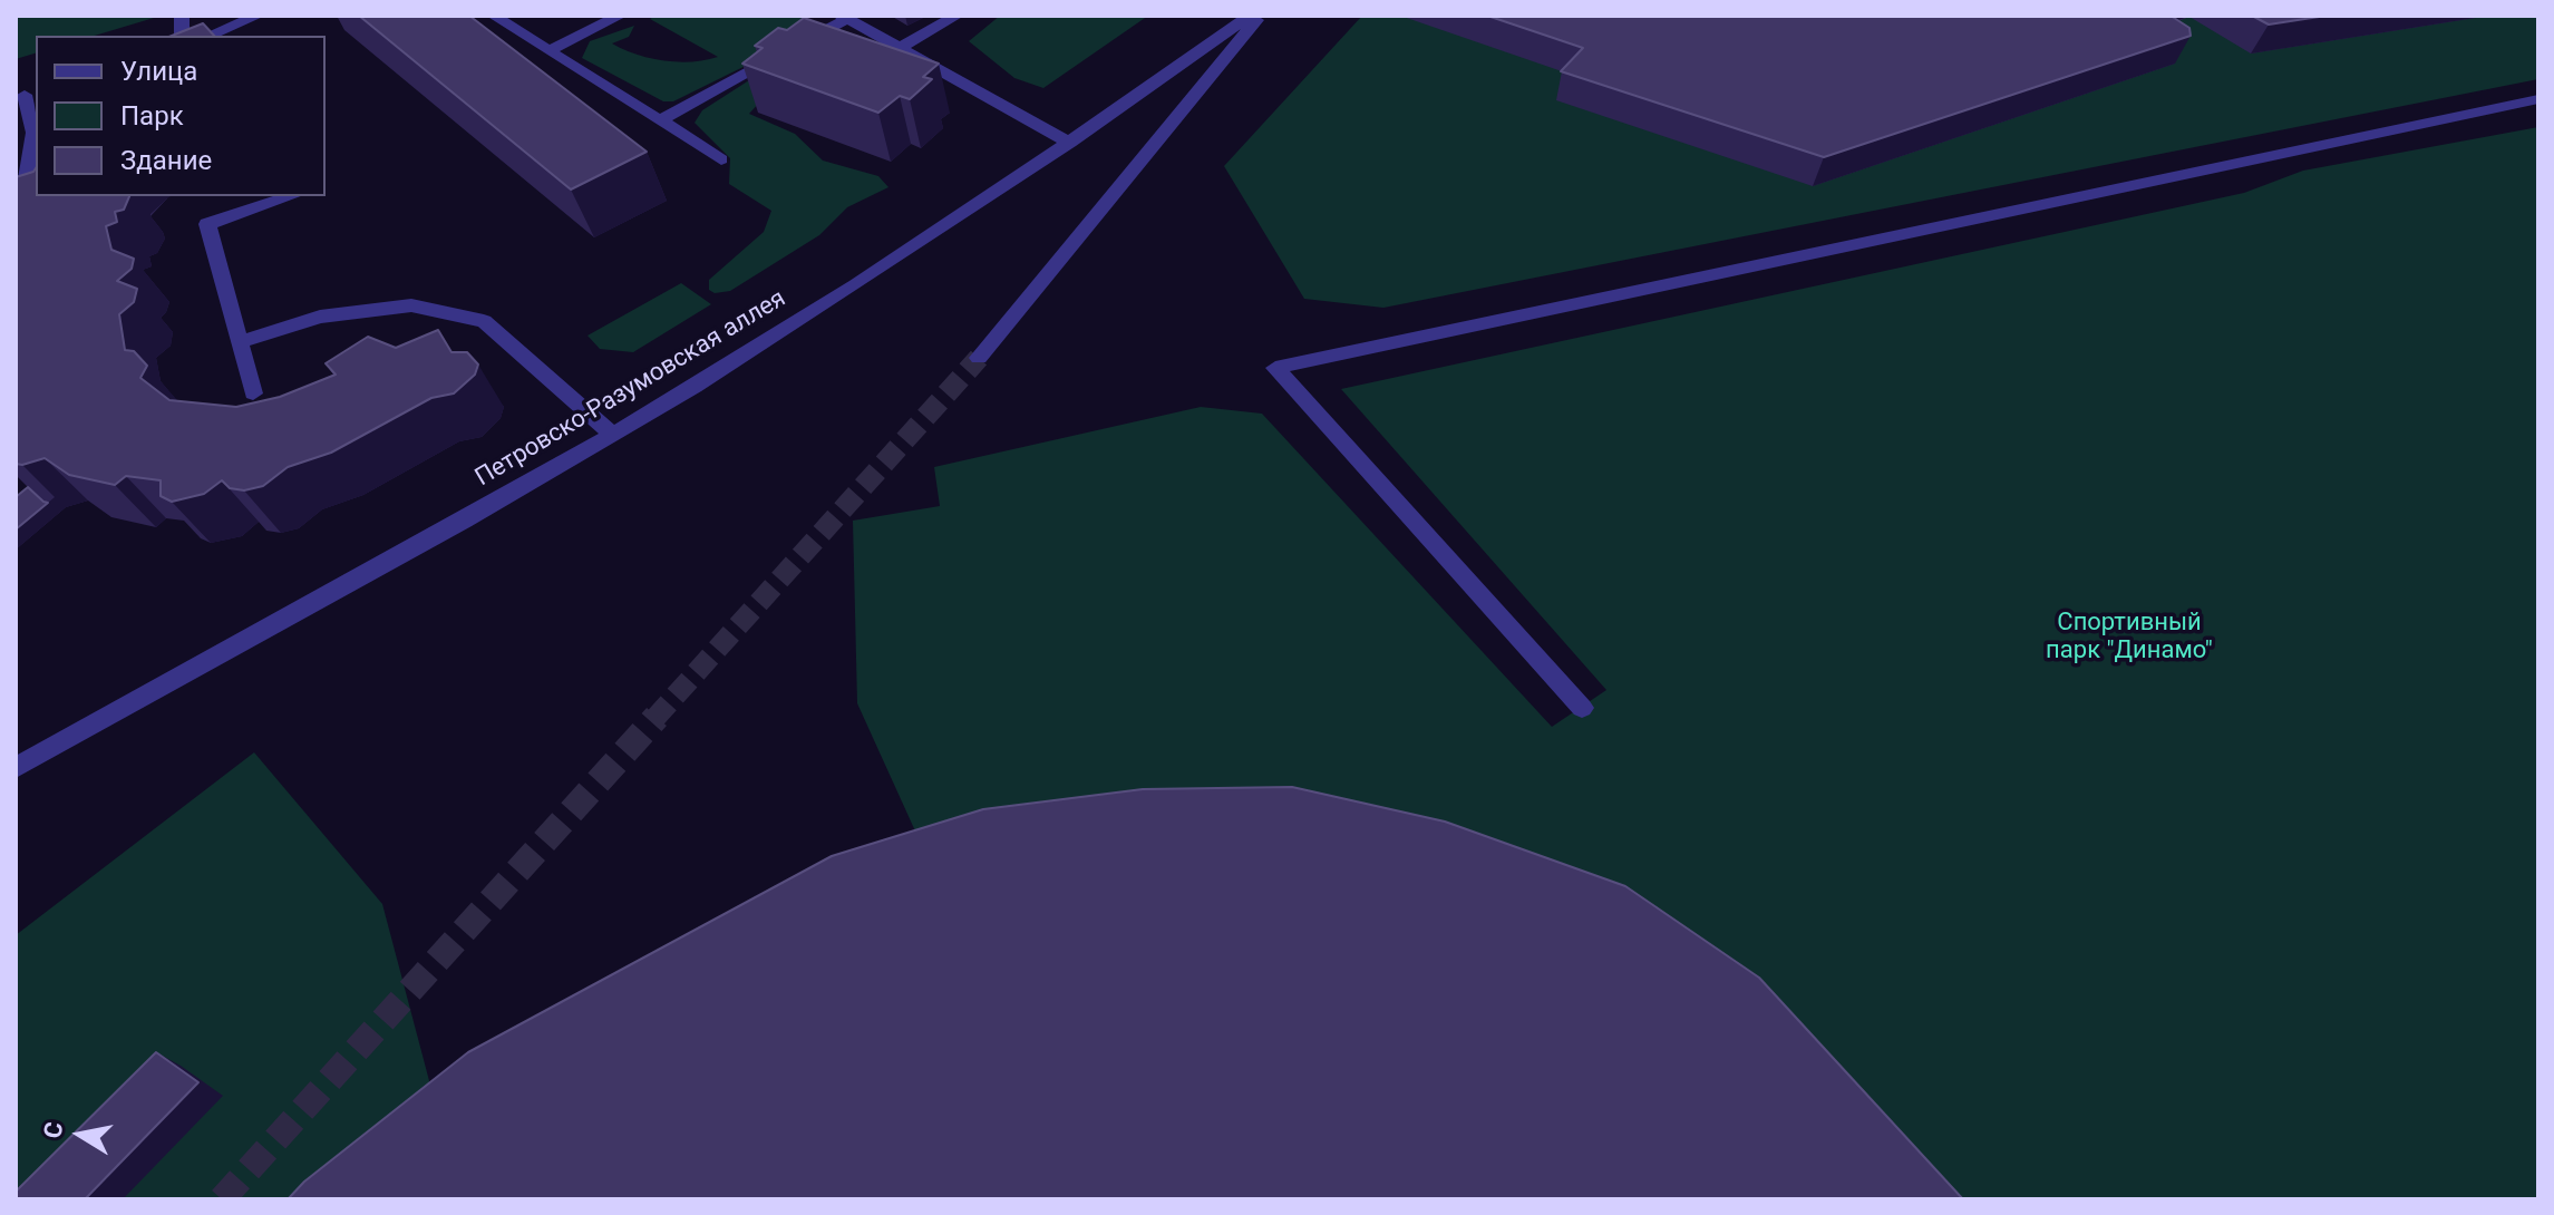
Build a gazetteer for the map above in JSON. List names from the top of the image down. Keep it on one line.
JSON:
{"streets":{"street":["Петровско-Разумовская аллея"]},"parks":["Спортивный парк \"Динамо\""],"legend":["Улица","Парк","Здание"],"north":"left"}
